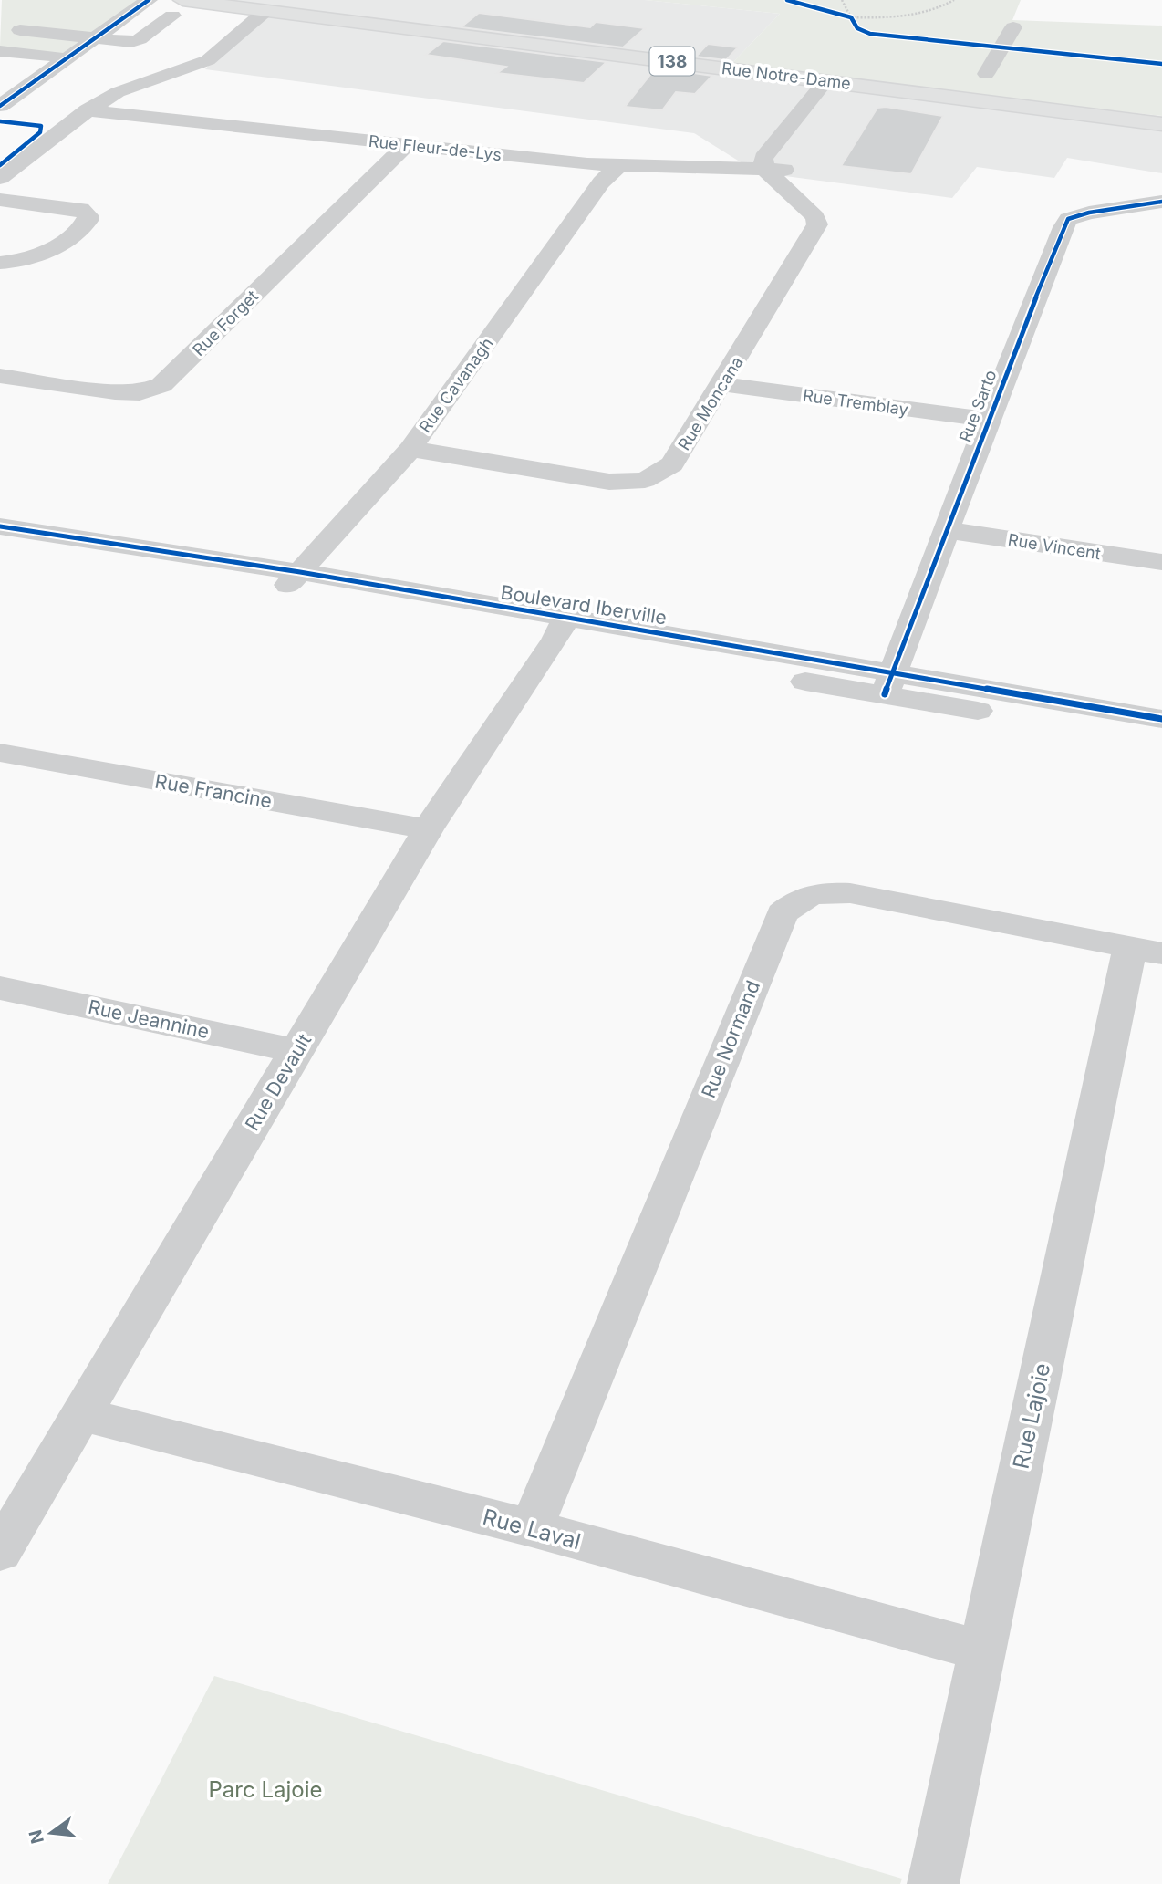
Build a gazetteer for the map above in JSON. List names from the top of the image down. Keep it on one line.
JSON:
{"streets":{"main road":["138","Rue Notre-Dame"],"street":["Rue Fleur-de-Lys","Rue Forget","Rue Cavanagh","Rue Tremblay","Rue Moncana","Rue Sarto","Rue Vincent","Boulevard Iberville","Rue Francine","Rue Jeannine","Rue Normand","Rue Devault","Rue Lajoie","Rue Laval"]},"crossings":[["Rue Fleur-de-Lys","Rue Forget"],["Rue Fleur-de-Lys","Rue Cavanagh"],["Rue Fleur-de-Lys","Rue Moncana"],["Rue Cavanagh","Rue Moncana"],["Rue Cavanagh","Boulevard Iberville"],["Rue Tremblay","Rue Moncana"],["Rue Tremblay","Rue Sarto"],["Rue Sarto","Rue Vincent"],["Rue Sarto","Boulevard Iberville"],["Boulevard Iberville","Rue Devault"],["Rue Francine","Rue Devault"],["Rue Jeannine","Rue Devault"],["Rue Normand","Rue Lajoie"],["Rue Normand","Rue Laval"],["Rue Devault","Rue Laval"],["Rue Lajoie","Rue Laval"]],"parks":["Parc Lajoie"],"north":"left"}
